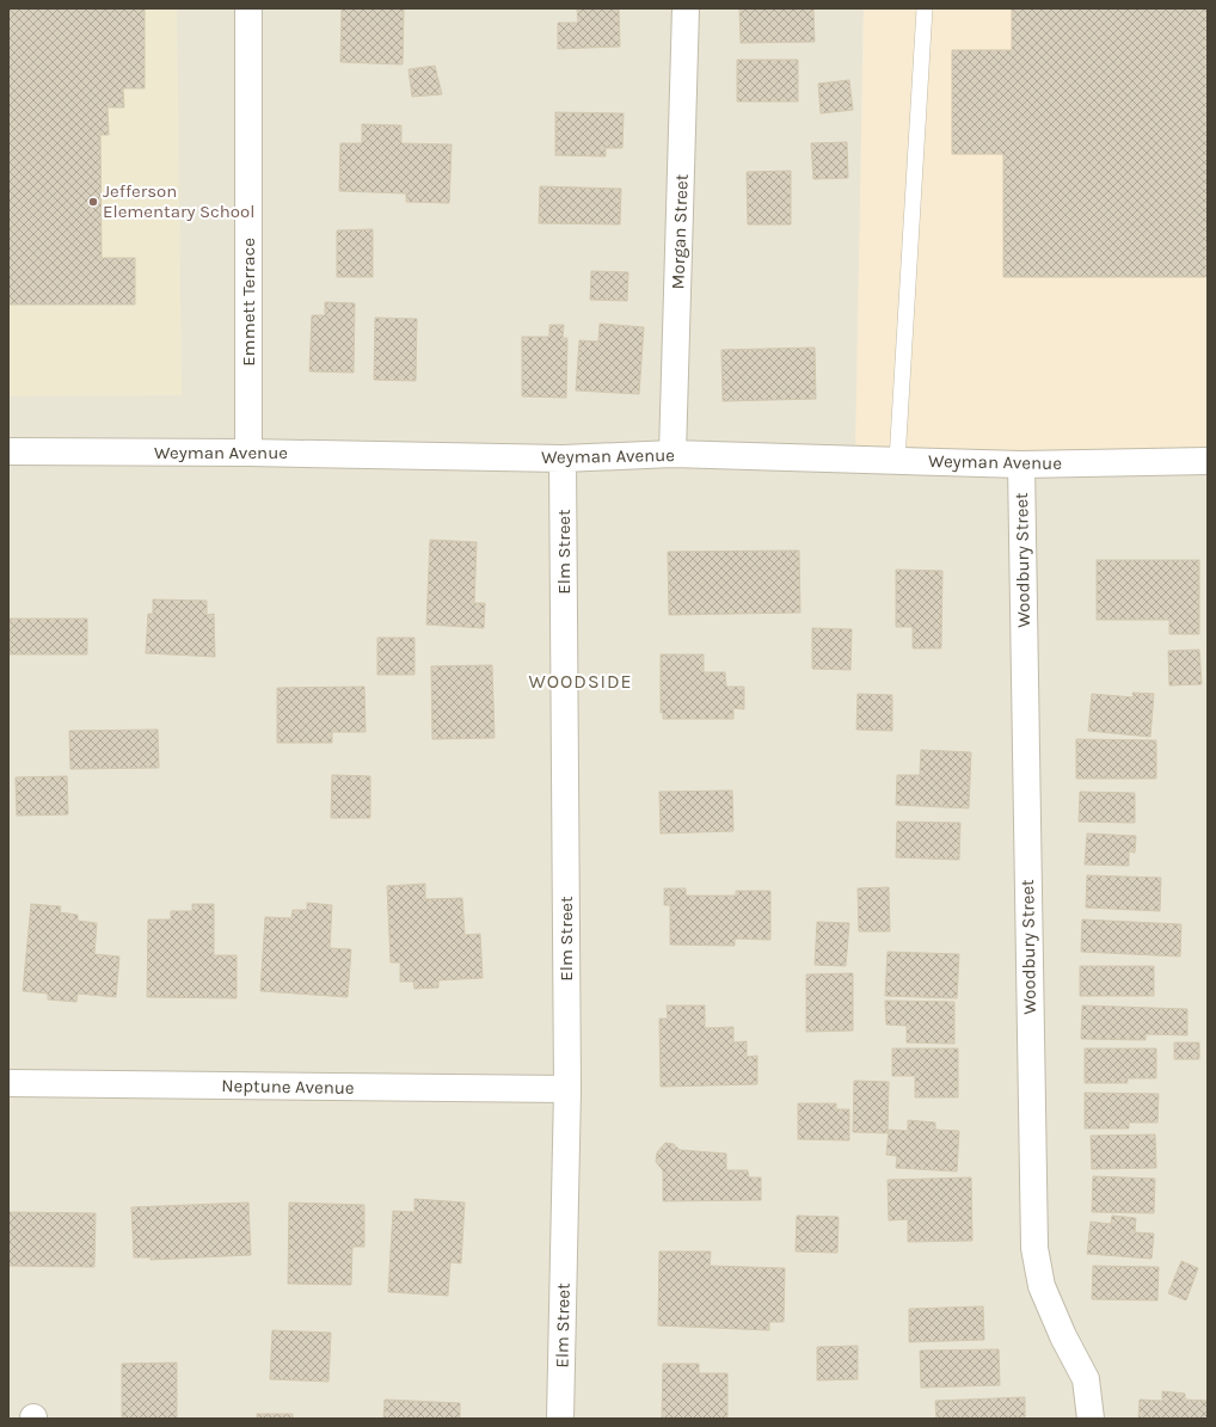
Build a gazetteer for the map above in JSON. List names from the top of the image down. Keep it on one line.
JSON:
{"streets":{"street":["Morgan Street","Emmett Terrace","Weyman Avenue","Elm Street","Woodbury Street","Neptune Avenue"]},"crossings":[["Morgan Street","Weyman Avenue"],["Emmett Terrace","Weyman Avenue"],["Weyman Avenue","Elm Street"],["Weyman Avenue","Woodbury Street"],["Elm Street","Neptune Avenue"]],"districts":["WOODSIDE"],"places":["Jefferson Elementary School"]}
